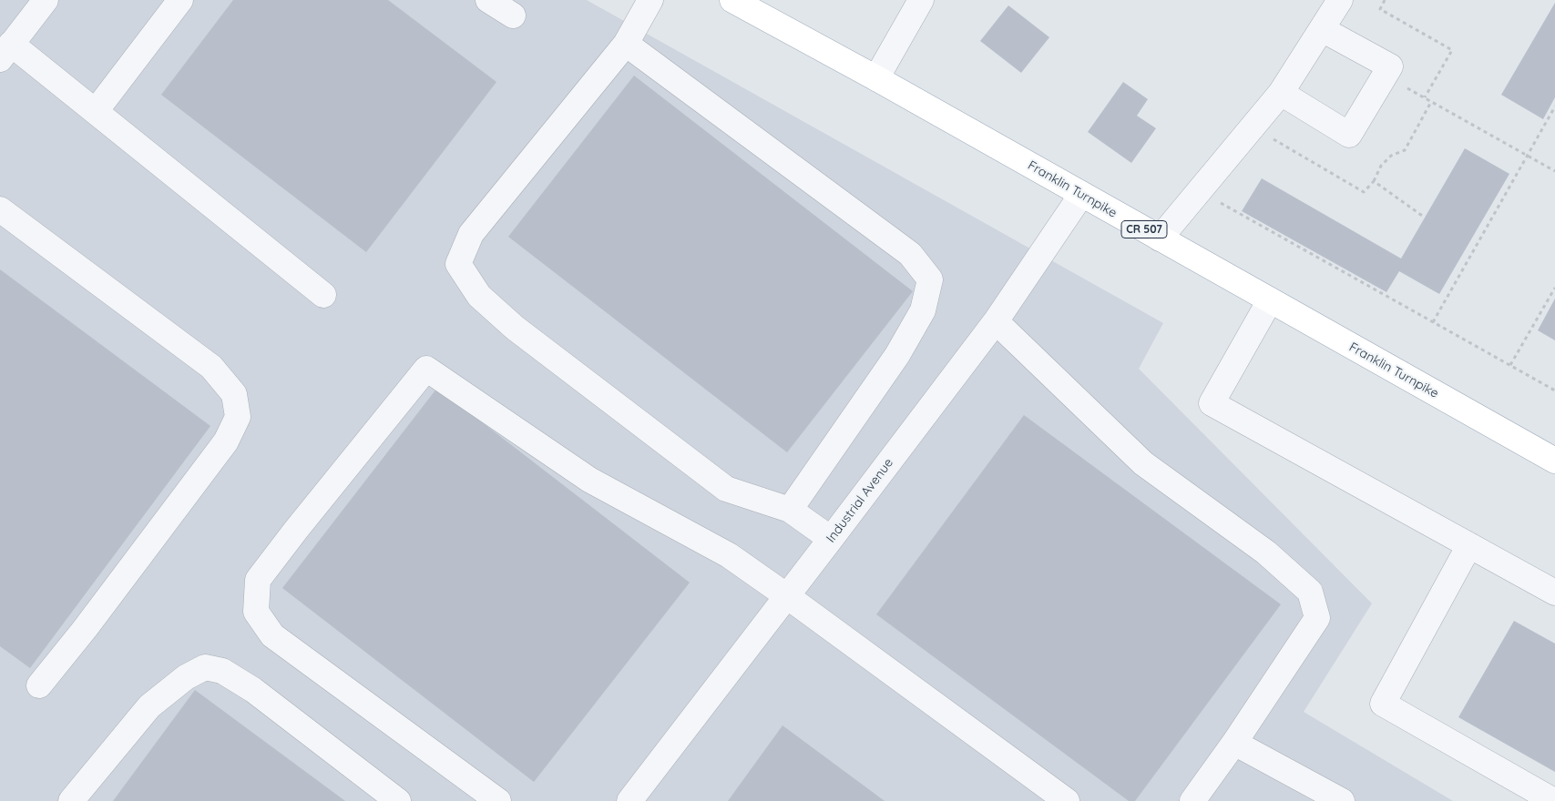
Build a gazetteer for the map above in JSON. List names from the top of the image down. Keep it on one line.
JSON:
{"streets":{"main road":["Franklin Turnpike","CR 507"],"street":["Industrial Avenue"]},"crossings":[["Franklin Turnpike","Industrial Avenue"]]}
